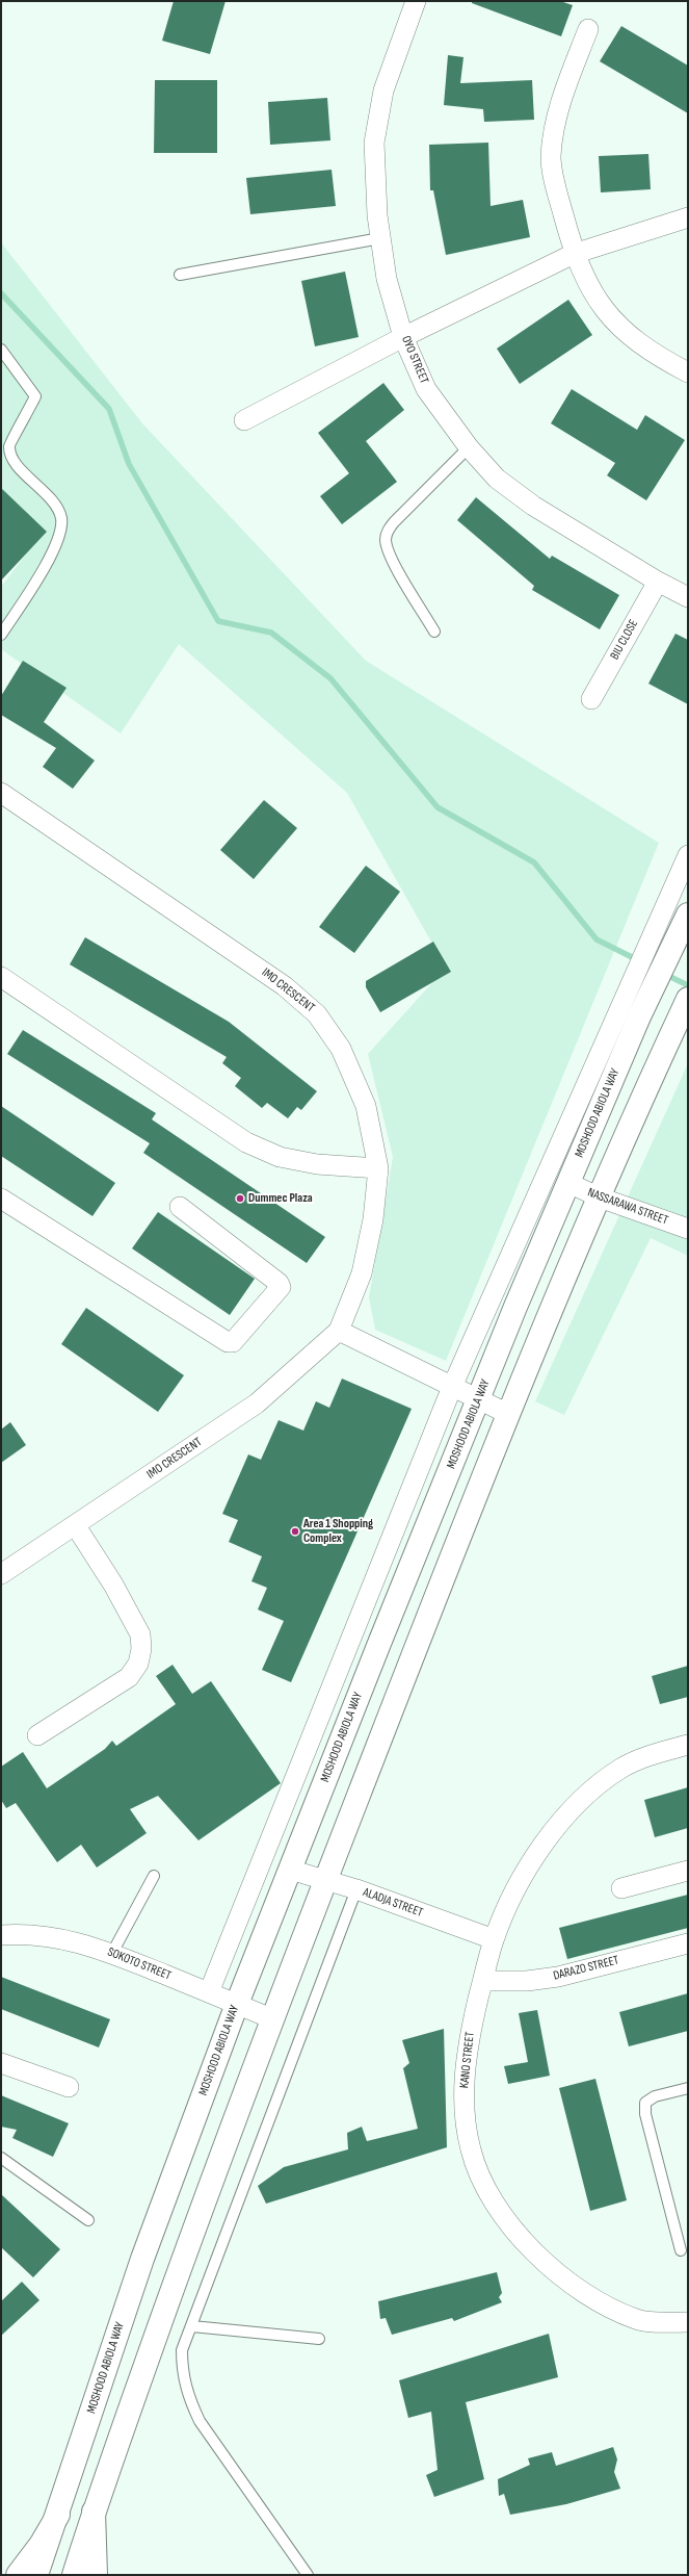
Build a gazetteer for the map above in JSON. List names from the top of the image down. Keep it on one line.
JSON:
{"streets":{"main road":["MOSHOOD ABIOLA WAY"],"street":["OYO STREET","BIU CLOSE","IMO CRESCENT","NASSARAWA STREET","ALADJA STREET","SOKOTO STREET","DARAZO STREET","KANO STREET"]},"crossings":[["OYO STREET","BIU CLOSE"],["MOSHOOD ABIOLA WAY","NASSARAWA STREET"],["MOSHOOD ABIOLA WAY","ALADJA STREET"],["MOSHOOD ABIOLA WAY","SOKOTO STREET"],["ALADJA STREET","KANO STREET"],["DARAZO STREET","KANO STREET"]],"places":["Dummec Plaza","Area 1 Shopping Complex"]}
